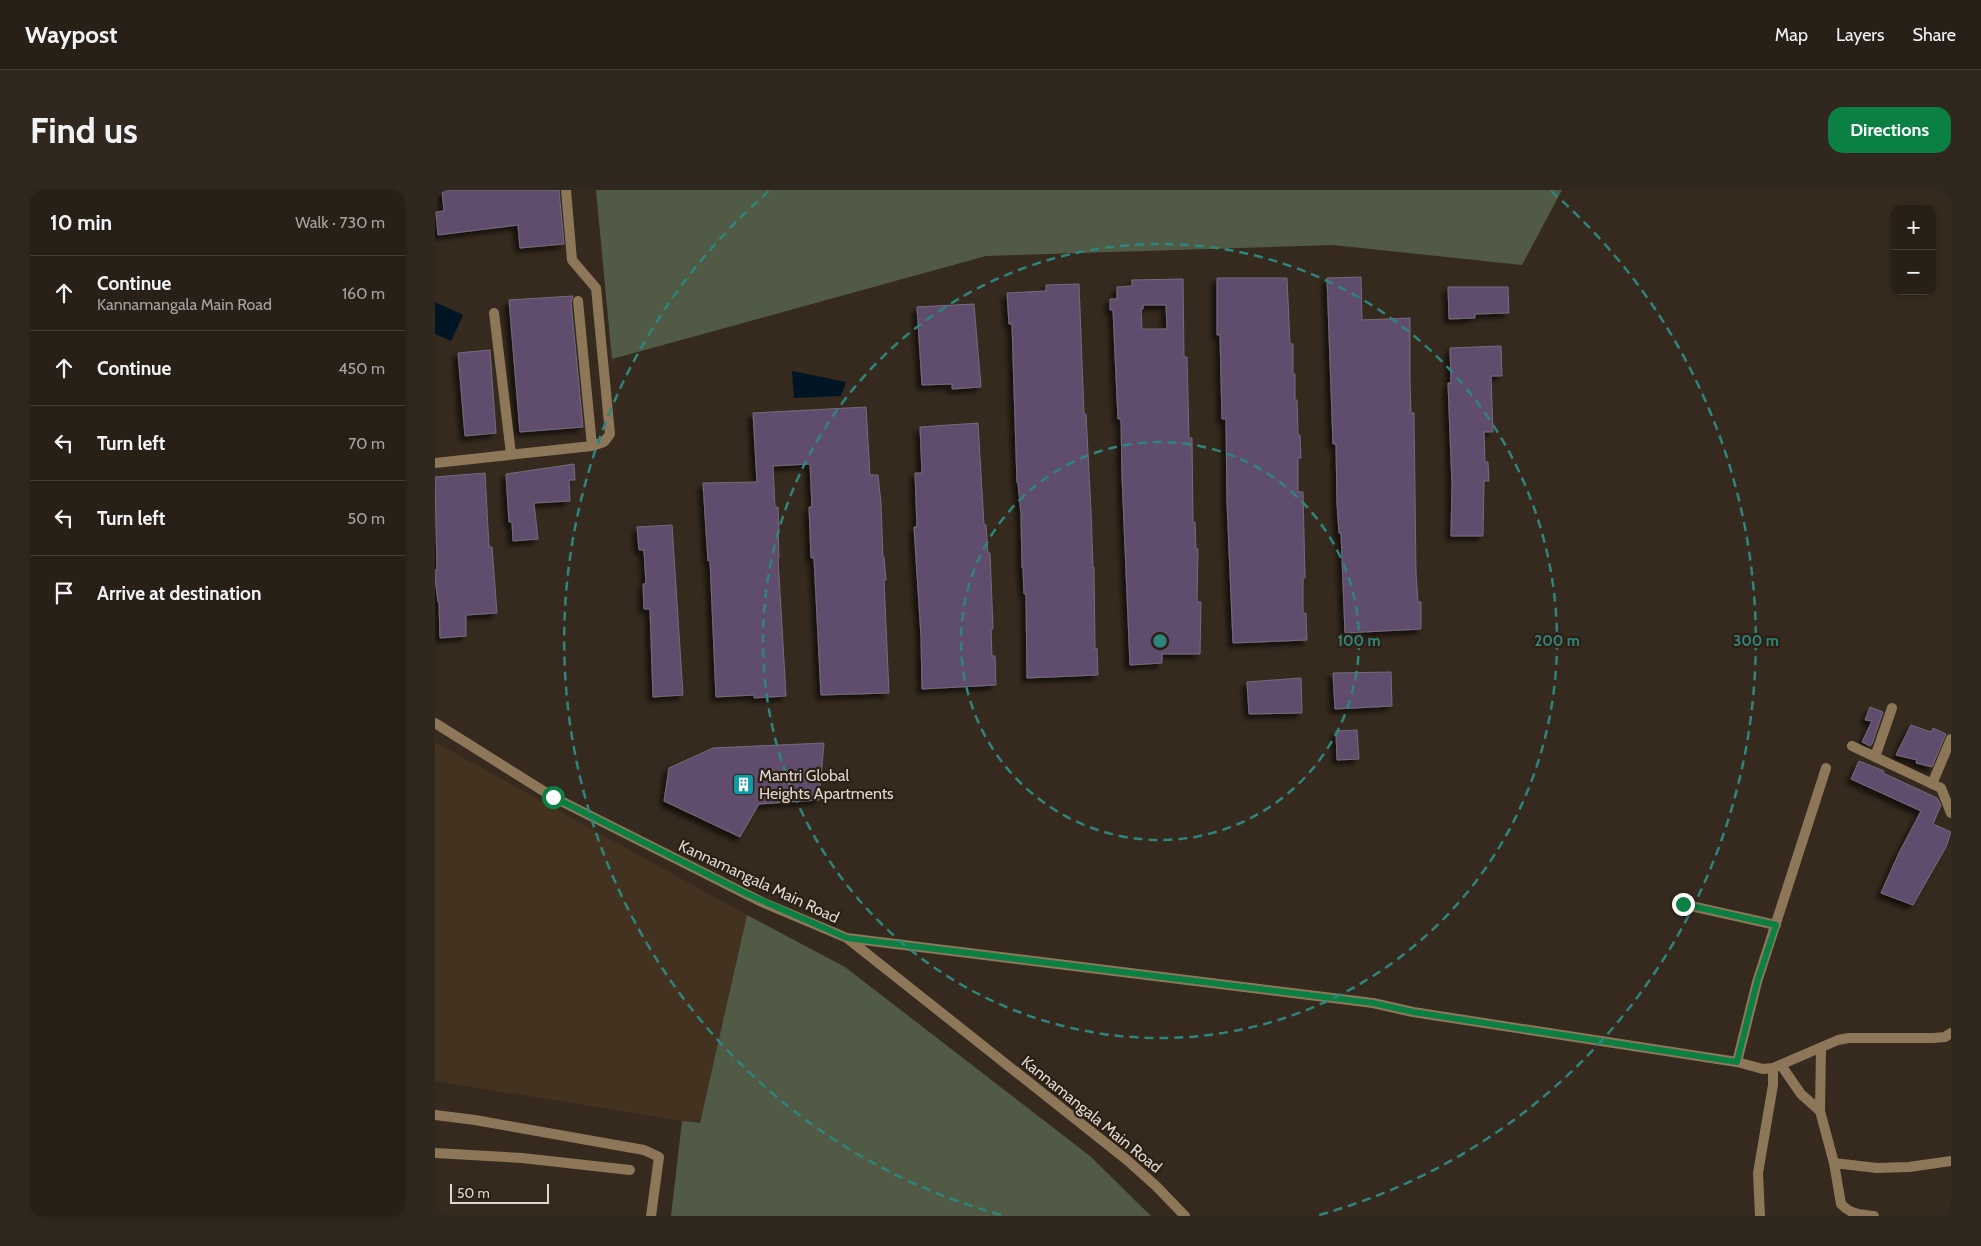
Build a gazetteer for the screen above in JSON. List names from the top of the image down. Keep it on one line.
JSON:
{"streets":{"street":["Kannamangala Main Road"]},"places":{"building":["Mantri Global Heights Apartments"]},"scale_bar":"50 m","page":{"header":"Waypost","nav":["Map","Layers","Share"],"buttons":"Directions","title":"Find us","heading":["10 min","Walk · 730 m"],"map_buttons":["+","−"],"list":[["Continue","Kannamangala Main Road","160 m"],["Continue","450 m"],["Turn left","70 m"],["Turn left","50 m"],"Arrive at destination"],"scale":"50 m"},"rings":["100 m","200 m","300 m"]}
